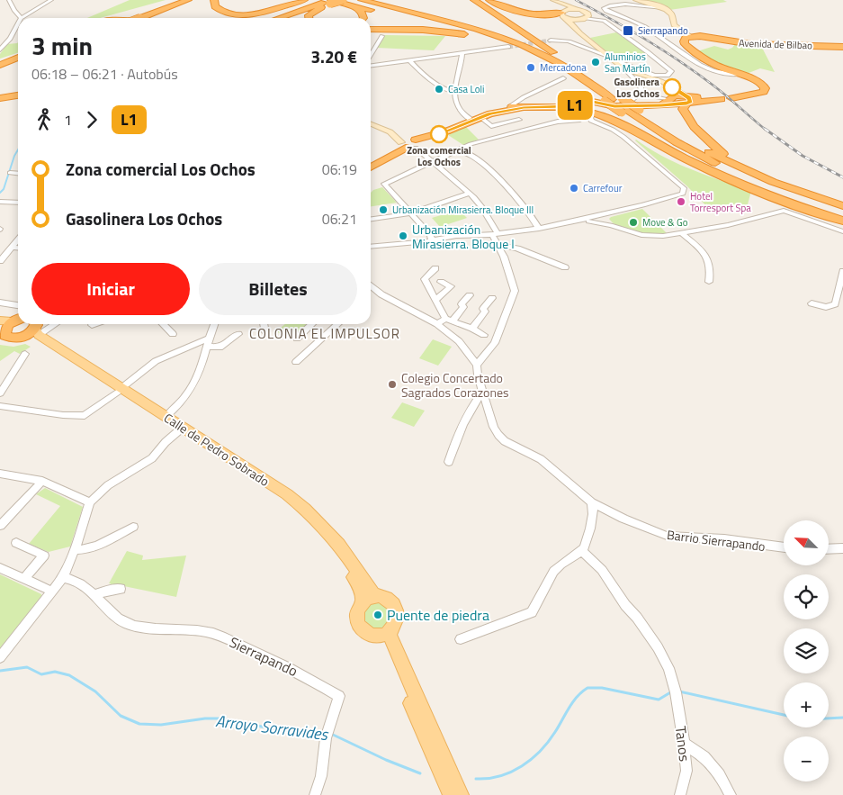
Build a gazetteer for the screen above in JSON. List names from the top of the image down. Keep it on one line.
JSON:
{"streets":{"highway":["Avenida de Bilbao"],"main road":["Calle de Pedro Sobrado"],"street":["Barrio Sierrapando","Sierrapando","Tanos"]},"districts":["COLONIA EL IMPULSOR"],"water":["Arroyo Sorravides"],"places":{"transit":["Sierrapando"],"other":["Aluminios San Martín","Mercadona","Gasolinera Los Ochos","Casa Loli","Zona comercial Los Ochos","Carrefour","Hotel Torresport Spa","Urbanización Mirasierra. Bloque III","Move & Go","Urbanización Mirasierra. Bloque I","Colegio Concertado Sagrados Corazones","Puente de piedra"]},"lines":["bus line L1"],"north":"top left","page":{"on_map":"L1","heading":["3 min","06:18 – 06:21 · Autobús","3.20 €"],"legs":["1","L1"],"list":[{"name":"Zona comercial Los Ochos","value":"06:19"},{"name":"Gasolinera Los Ochos","value":"06:21"}],"buttons":["Iniciar","Billetes"],"map_buttons":["+","−"]}}
